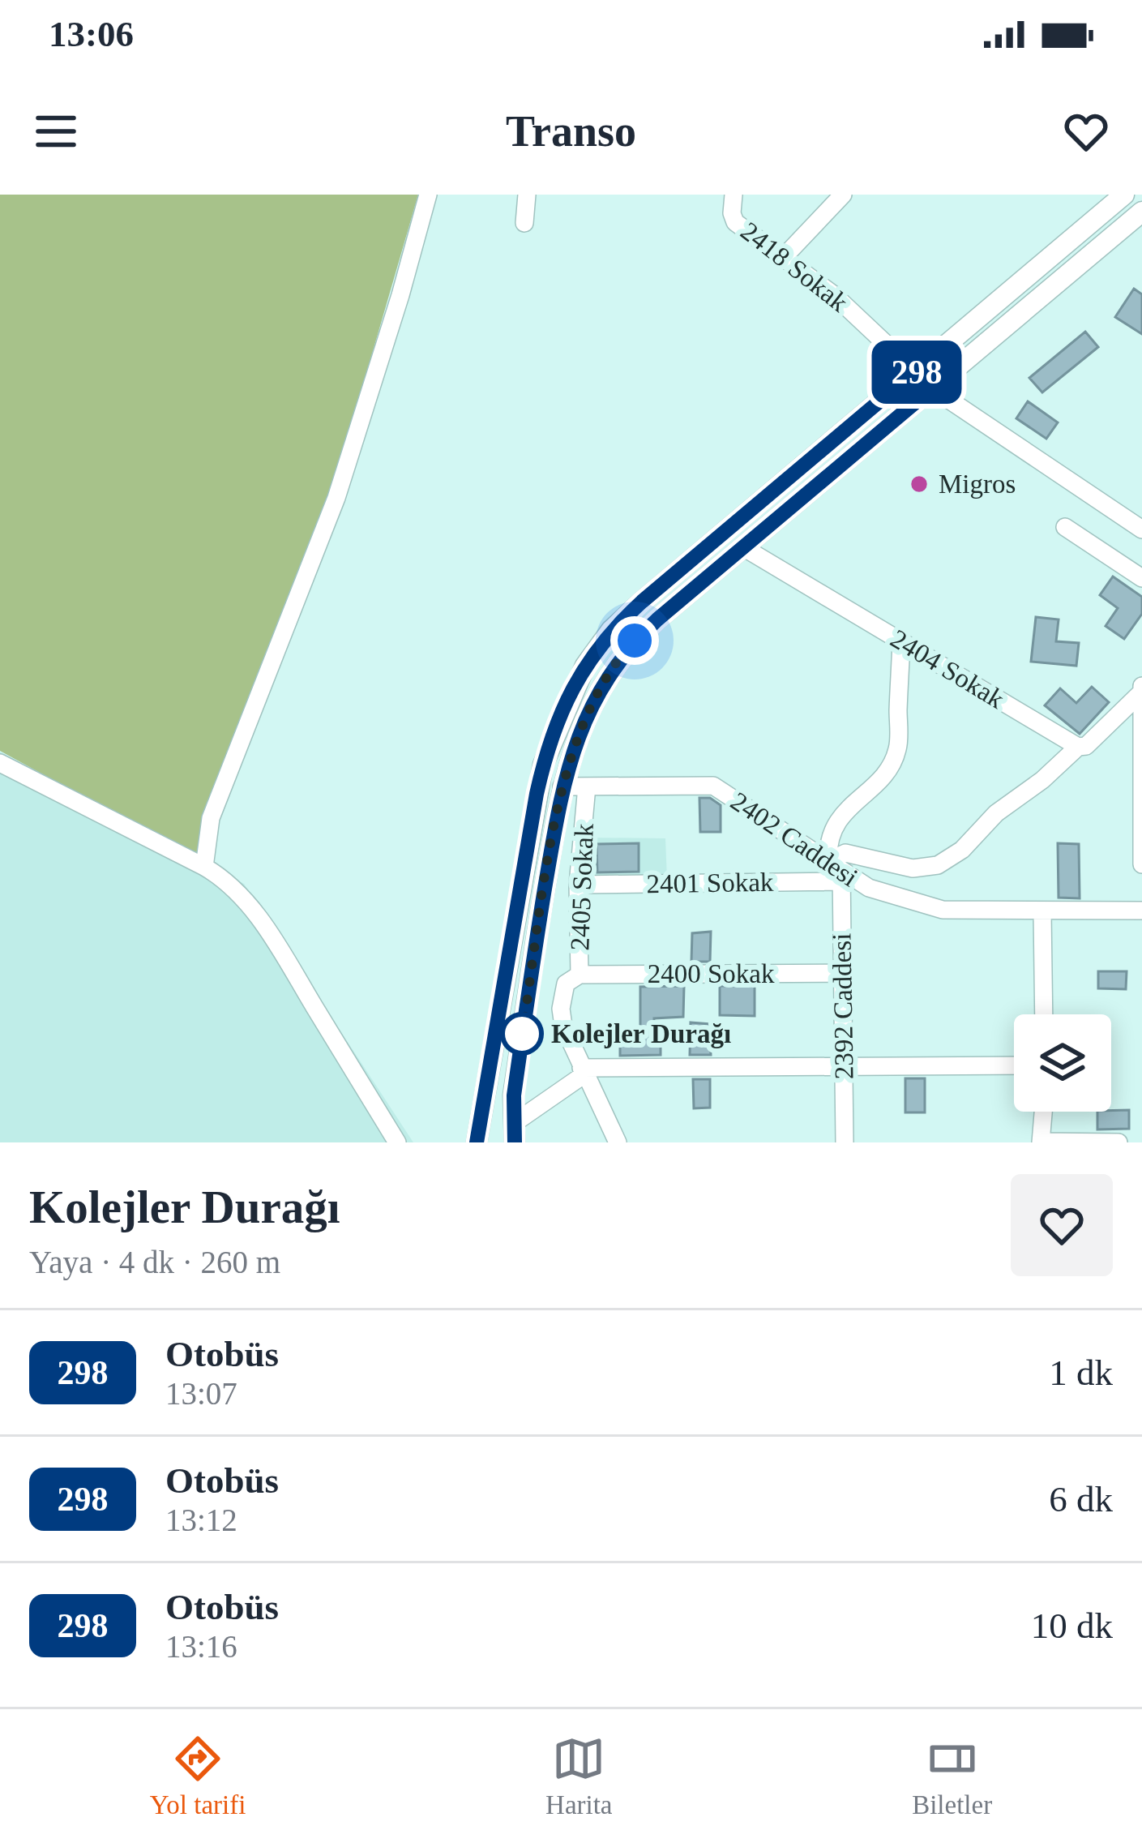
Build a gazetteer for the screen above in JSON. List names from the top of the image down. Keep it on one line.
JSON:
{"streets":{"street":["2418 Sokak","2404 Sokak","2402 Caddesi","2401 Sokak","2405 Sokak","2400 Sokak","2392 Caddesi"]},"crossings":[["2404 Sokak","2401 Sokak"],["2404 Sokak","2392 Caddesi"],["2402 Caddesi","2401 Sokak"],["2402 Caddesi","2405 Sokak"],["2402 Caddesi","2392 Caddesi"],["2401 Sokak","2405 Sokak"],["2401 Sokak","2392 Caddesi"],["2405 Sokak","2400 Sokak"],["2400 Sokak","2392 Caddesi"]],"places":["Migros","Kolejler Durağı"],"lines":["bus line 298"],"page":{"status":"13:06","header":"Transo","on_map":"298","heading":["Kolejler Durağı","Yaya · 4 dk · 260 m"],"list":[{"mark":"298","name":"Otobüs","note":"13:07","value":"1 dk"},{"mark":"298","name":"Otobüs","note":"13:12","value":"6 dk"},{"mark":"298","name":"Otobüs","note":"13:16","value":"10 dk"}],"tabs":["Yol tarifi","Harita","Biletler"]}}
